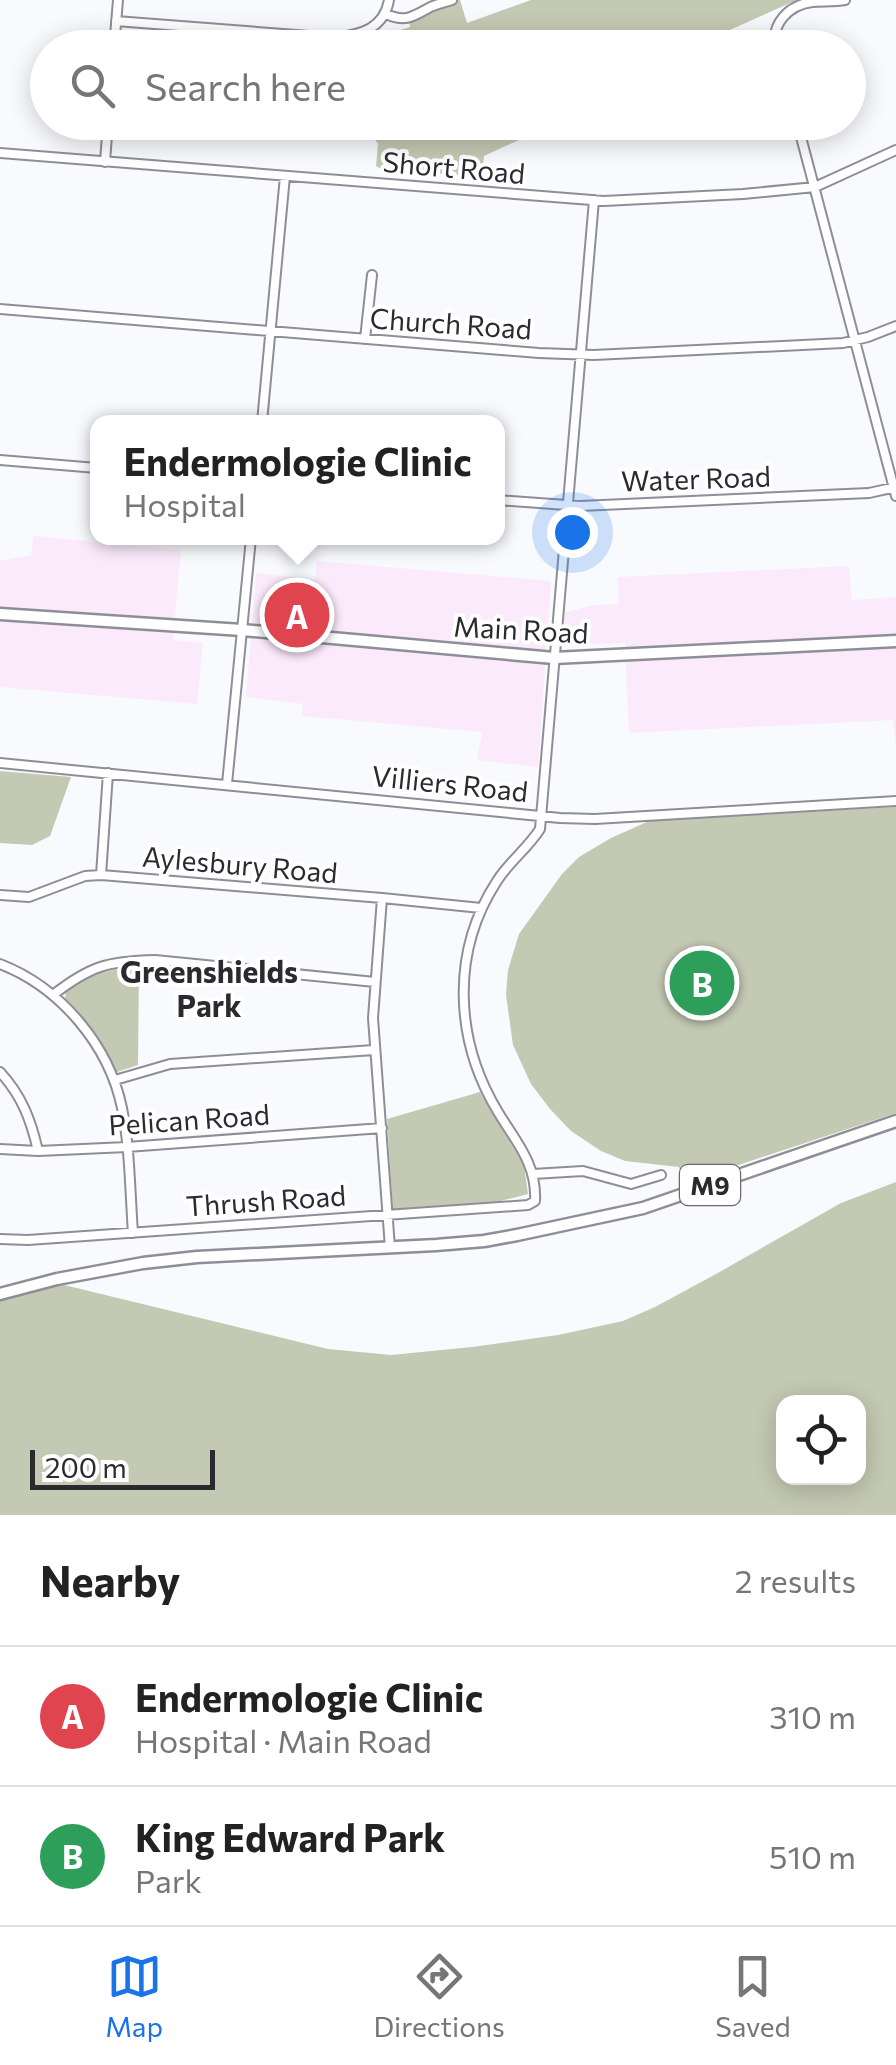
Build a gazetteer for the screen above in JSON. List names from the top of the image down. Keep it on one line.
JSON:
{"streets":{"main road":["Main Road","M9"],"street":["Short Road","Church Road","Water Road","Villiers Road","Aylesbury Road","Pelican Road","Thrush Road"]},"districts":["Greenshields Park"],"scale_bar":"200 m","page":{"search":"Search here","popup":["Endermologie Clinic","Hospital"],"pins":["A","B"],"scale":"200 m","heading":["Nearby","2 results"],"list":[{"mark":"A","name":"Endermologie Clinic","note":"Hospital · Main Road","value":"310 m"},{"mark":"B","name":"King Edward Park","note":"Park","value":"510 m"}],"nav":["Map","Directions","Saved"]}}
